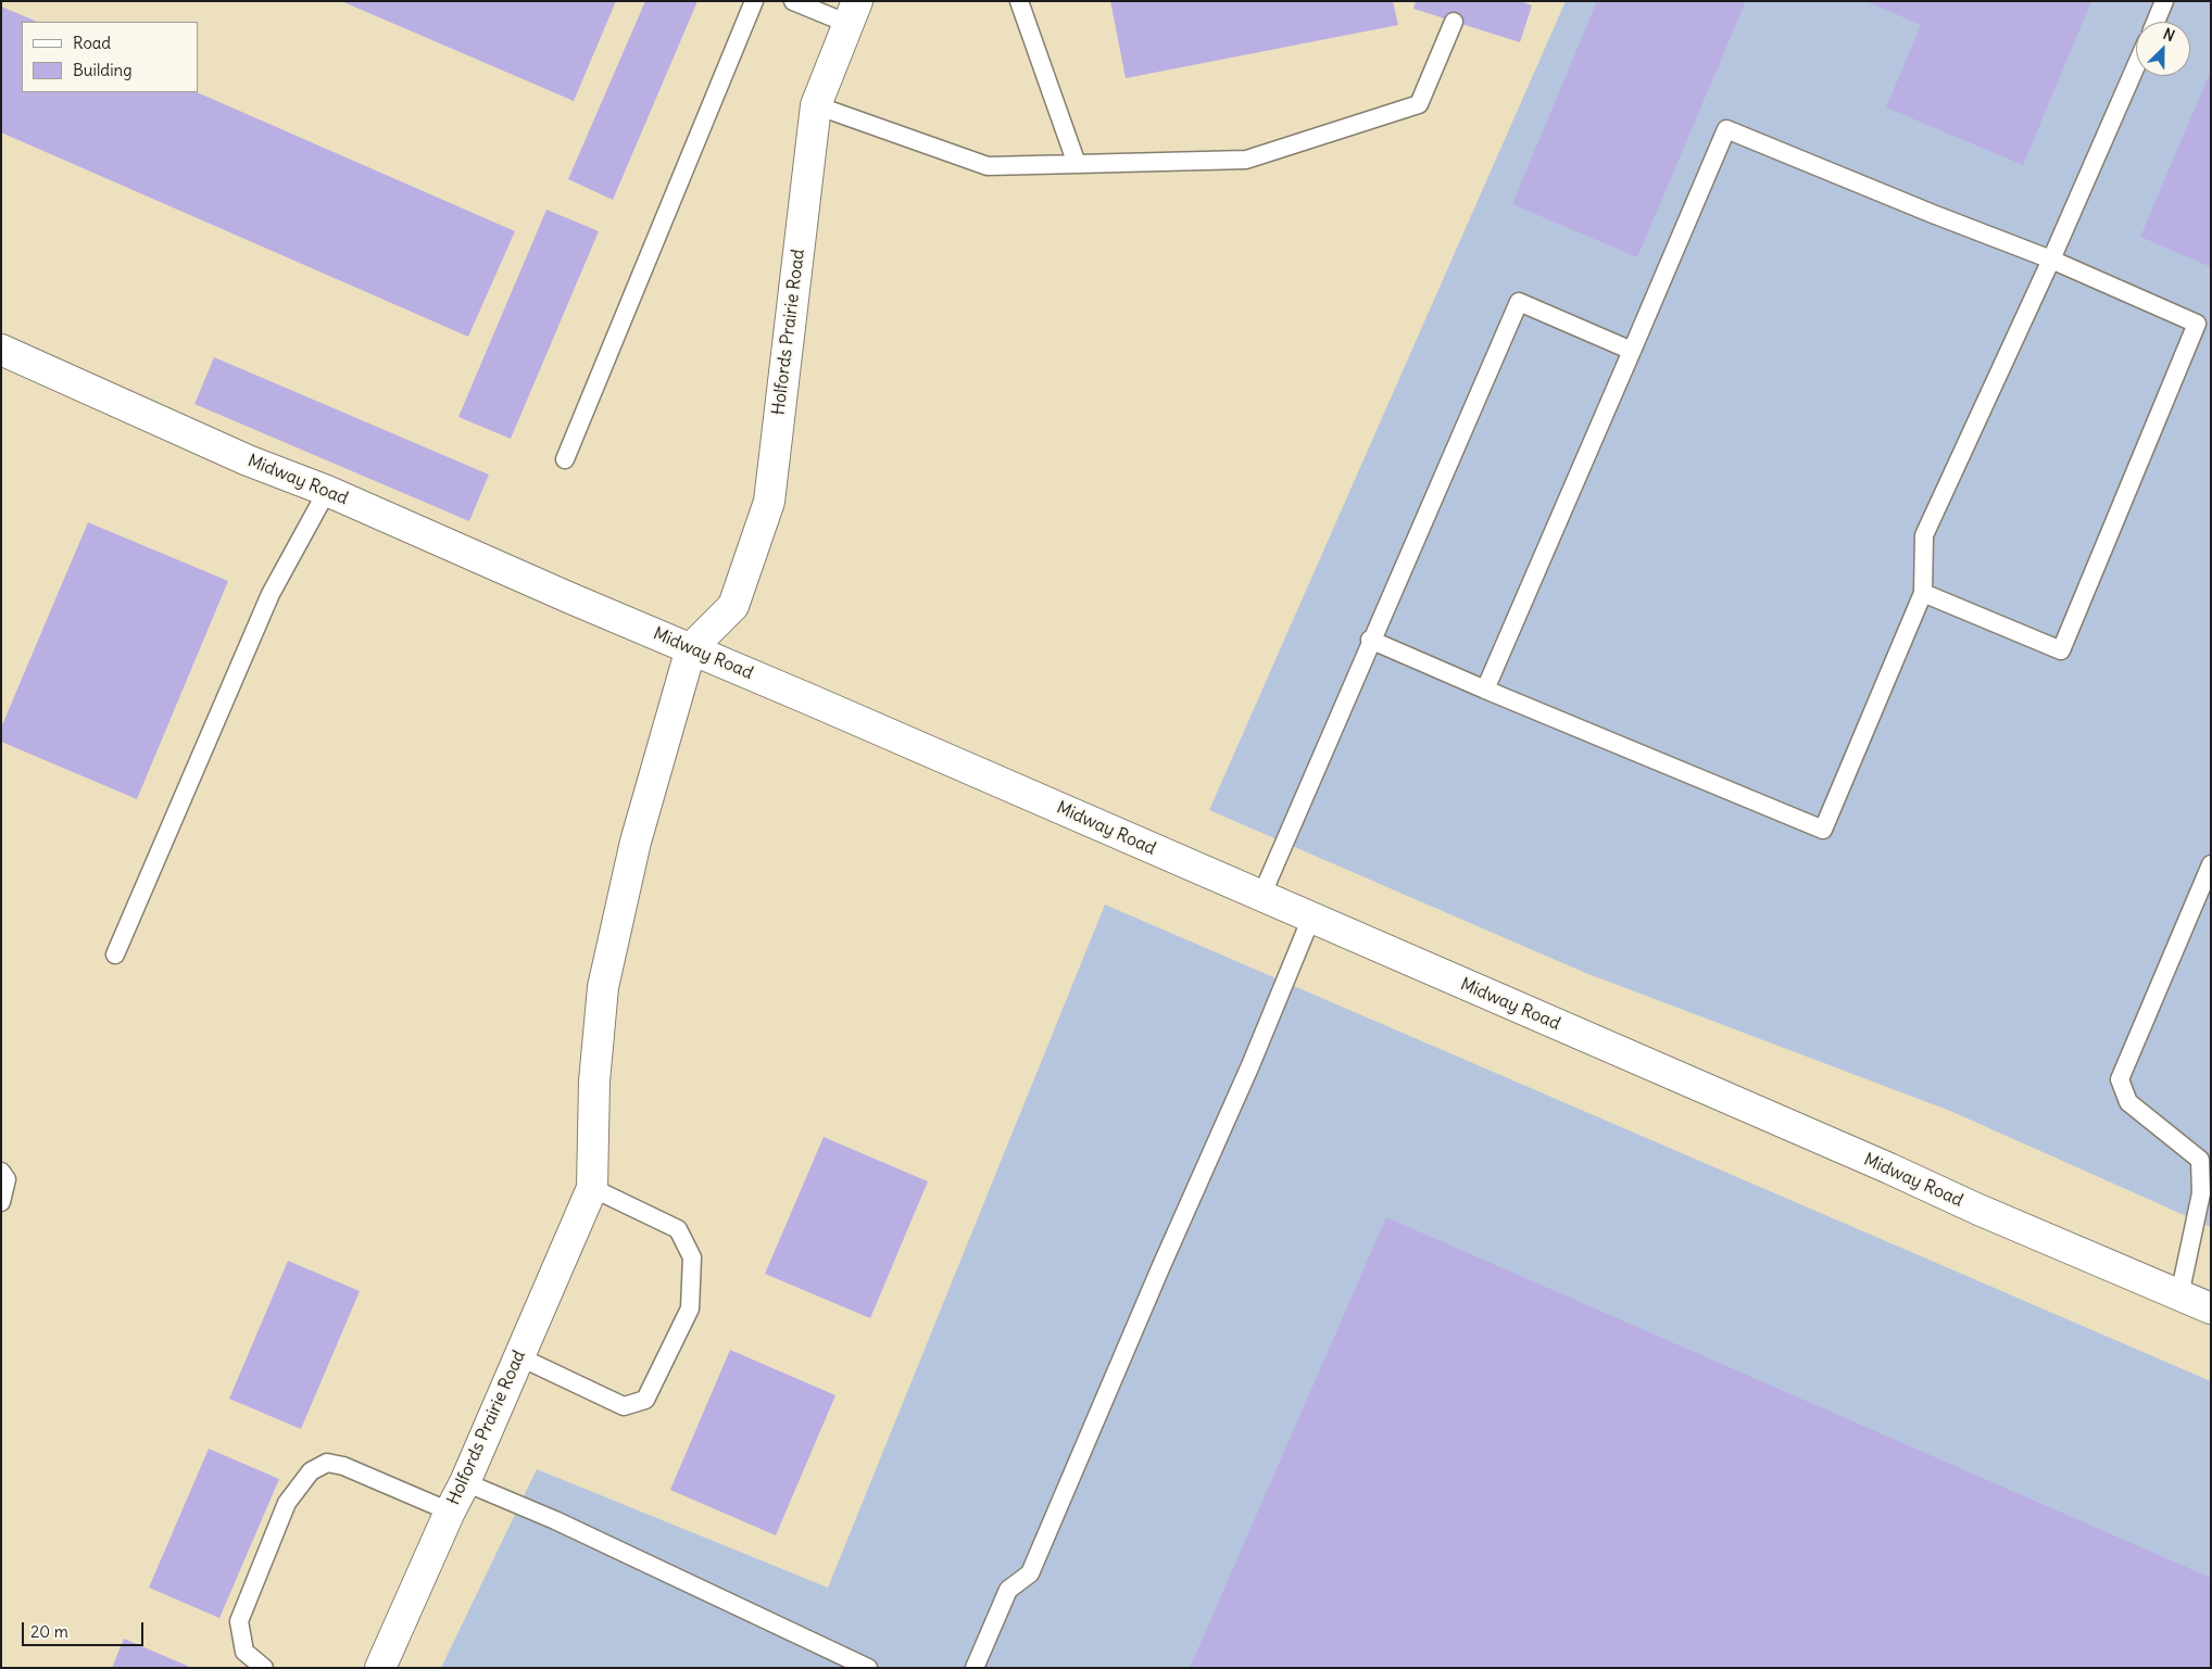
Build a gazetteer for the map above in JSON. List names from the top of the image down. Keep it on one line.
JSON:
{"streets":{"street":["Holfords Prairie Road","Midway Road"]},"crossings":[["Holfords Prairie Road","Midway Road"]],"legend":["Road","Building"],"scale_bar":"20 m","north":"top right"}
